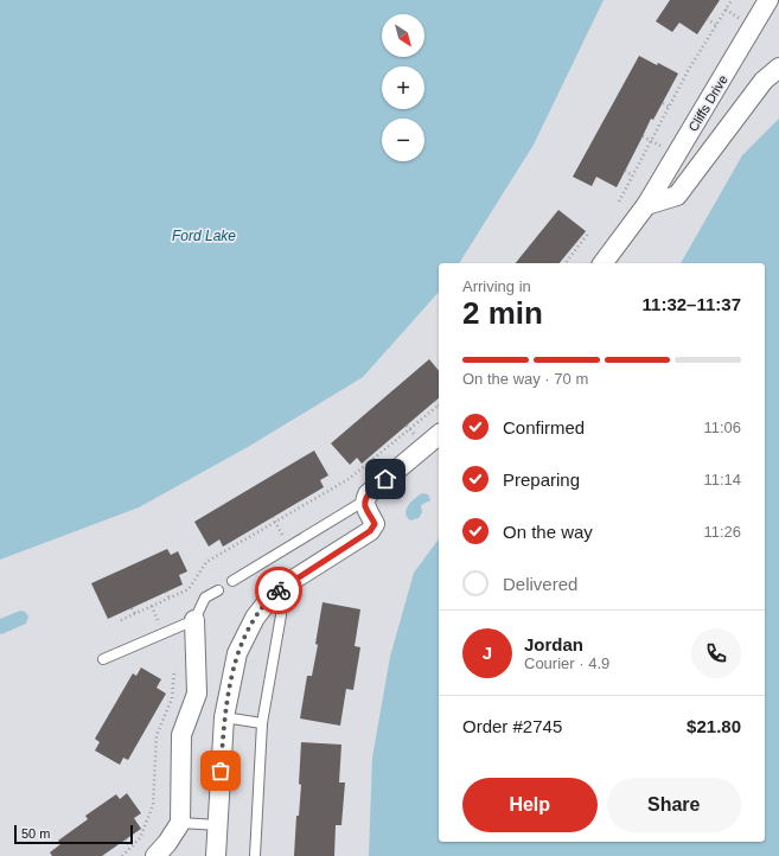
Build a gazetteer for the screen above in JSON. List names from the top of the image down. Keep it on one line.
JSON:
{"streets":{"street":["Cliffs Drive"]},"water":["Ford Lake"],"scale_bar":"50 m","north":"bottom right","page":{"map_buttons":["+","−"],"heading":["2 min","Arriving in","11:32–11:37"],"panel":["Jordan","Courier · 4.9","Order #2745","$21.80"],"bar":"On the way · 70 m","list":[["Confirmed","11:06"],["Preparing","11:14"],["On the way","11:26"],"Delivered"],"round":"J","buttons":["Help","Share"],"scale":"50 m"}}
